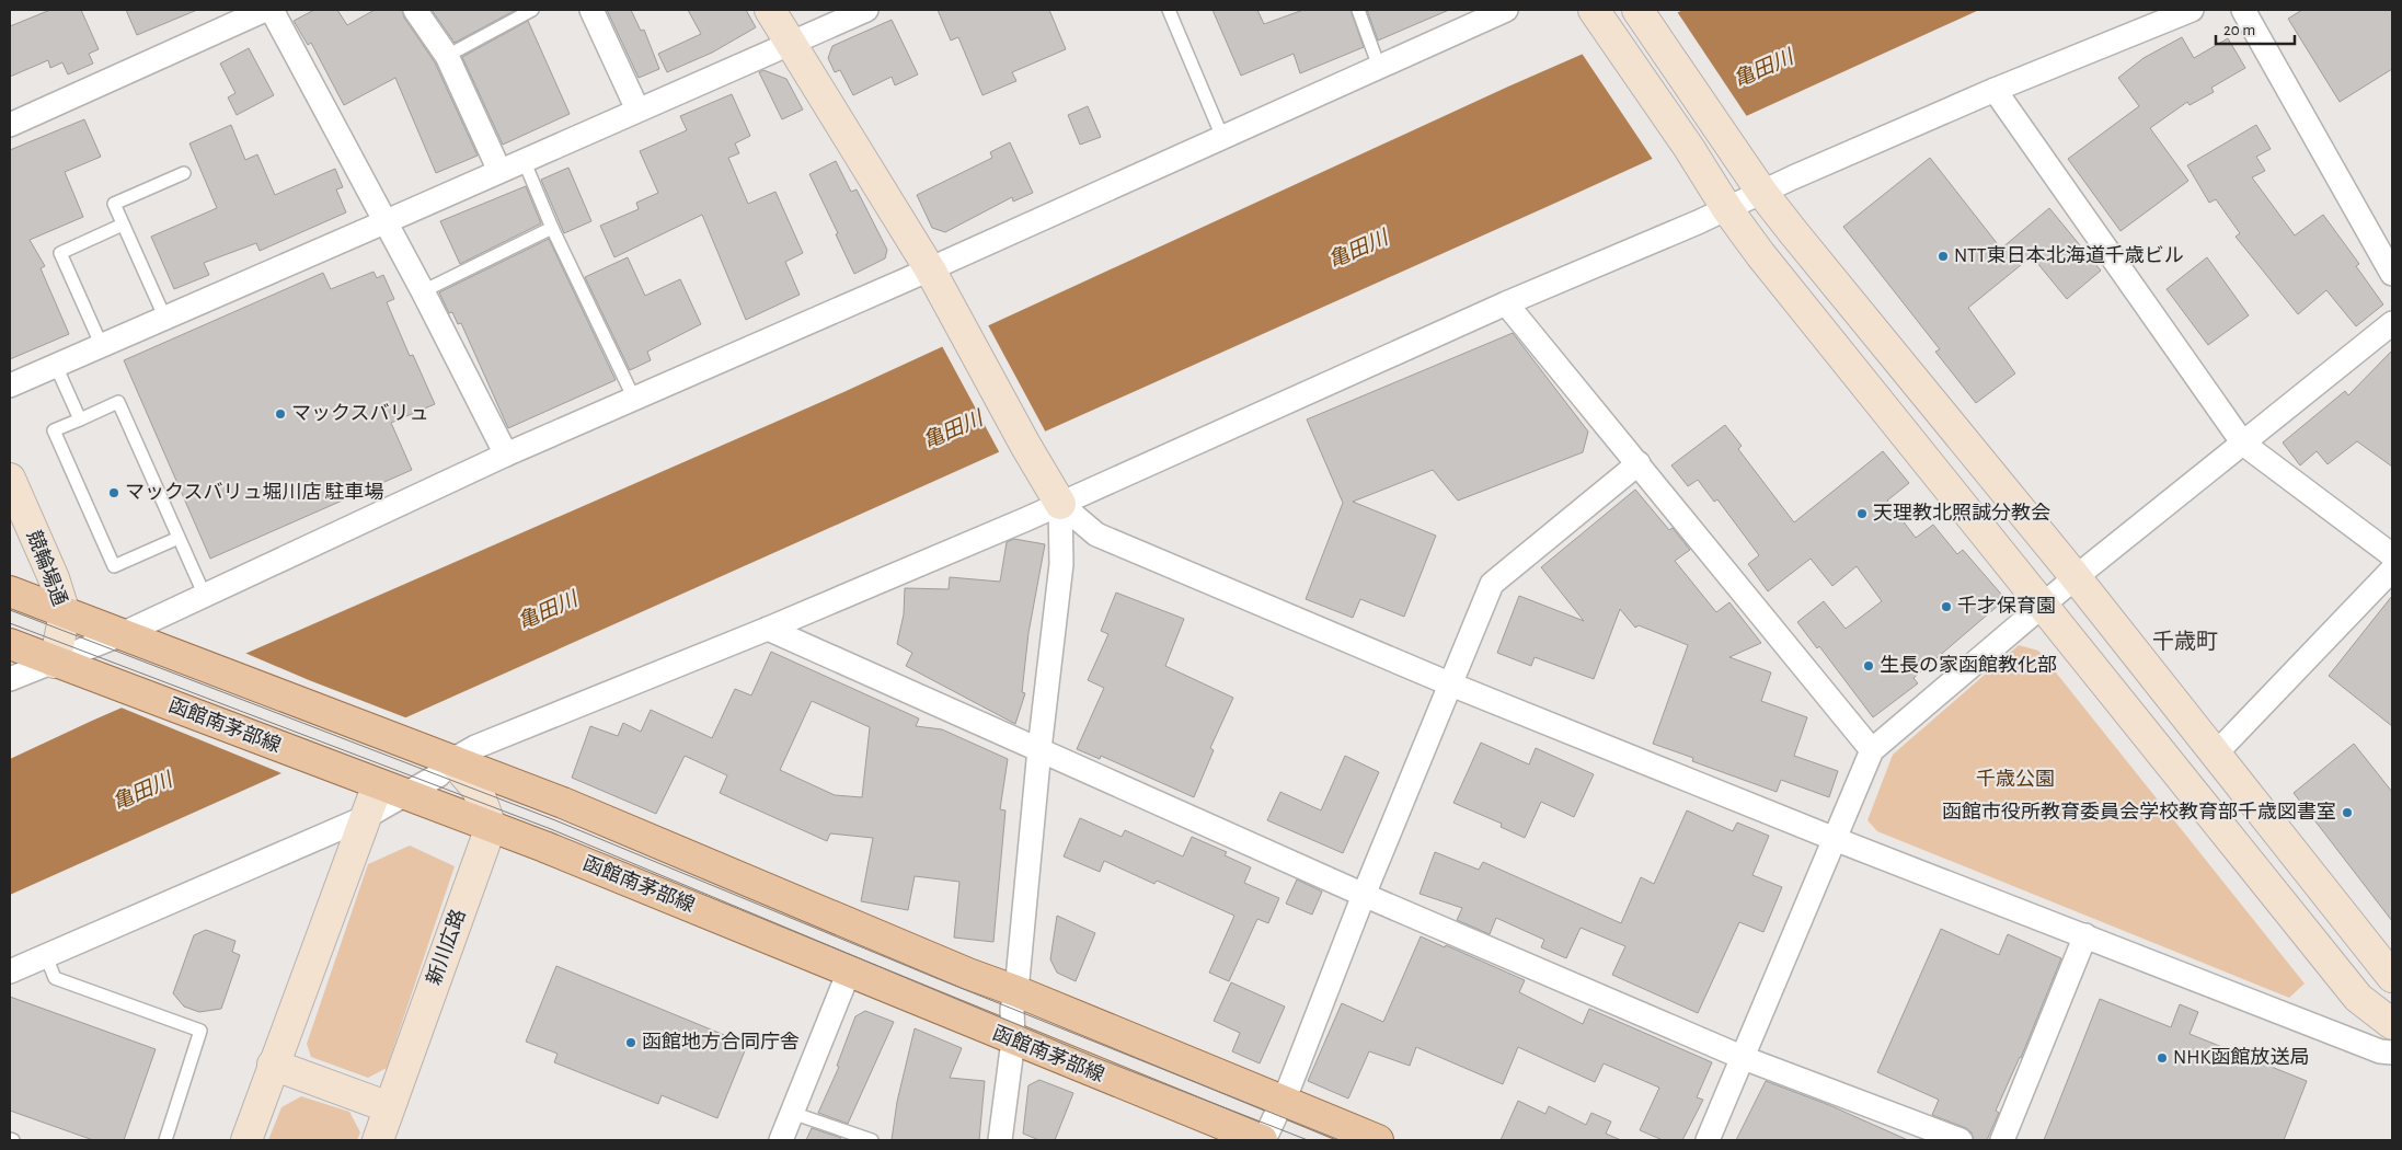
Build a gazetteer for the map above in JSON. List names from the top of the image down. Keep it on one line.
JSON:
{"streets":{"main road":["函館南茅部線"],"street":["競輪場通","新川広路"]},"crossings":[["競輪場通","函館南茅部線"],["函館南茅部線","新川広路"]],"districts":["千歳町"],"water":["亀田川"],"parks":["千歳公園"],"places":["NTT東日本北海道千歳ビル","マックスバリュ","マックスバリュ堀川店 駐車場","天理教北照誠分教会","千才保育園","生長の家函館教化部","函館市役所教育委員会学校教育部千歳図書室","函館地方合同庁舎","NHK函館放送局"],"scale_bar":"20 m"}
